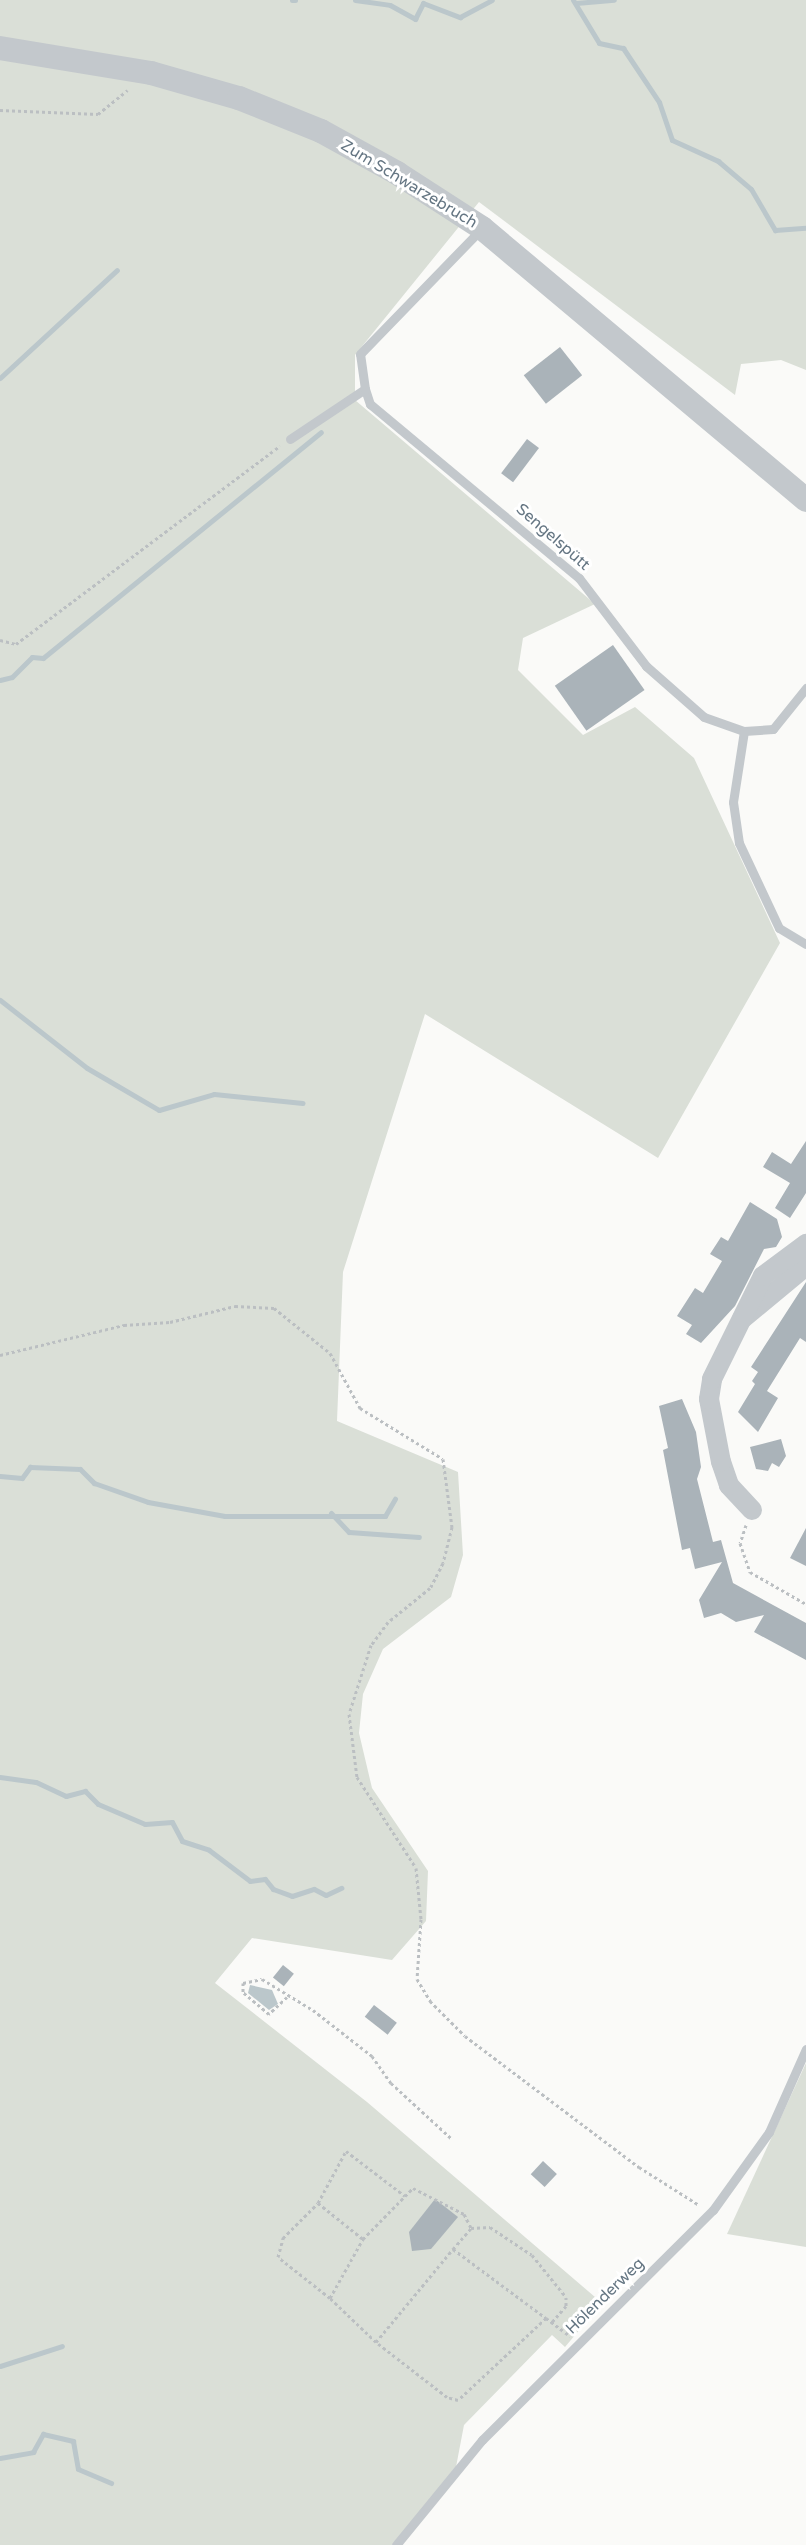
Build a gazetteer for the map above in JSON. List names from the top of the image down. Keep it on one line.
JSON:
{"streets":{"street":["Zum Schwarzebruch"],"lane":["Sengelspütt","Hölenderweg"]},"crossings":[["Zum Schwarzebruch","Sengelspütt"]]}
